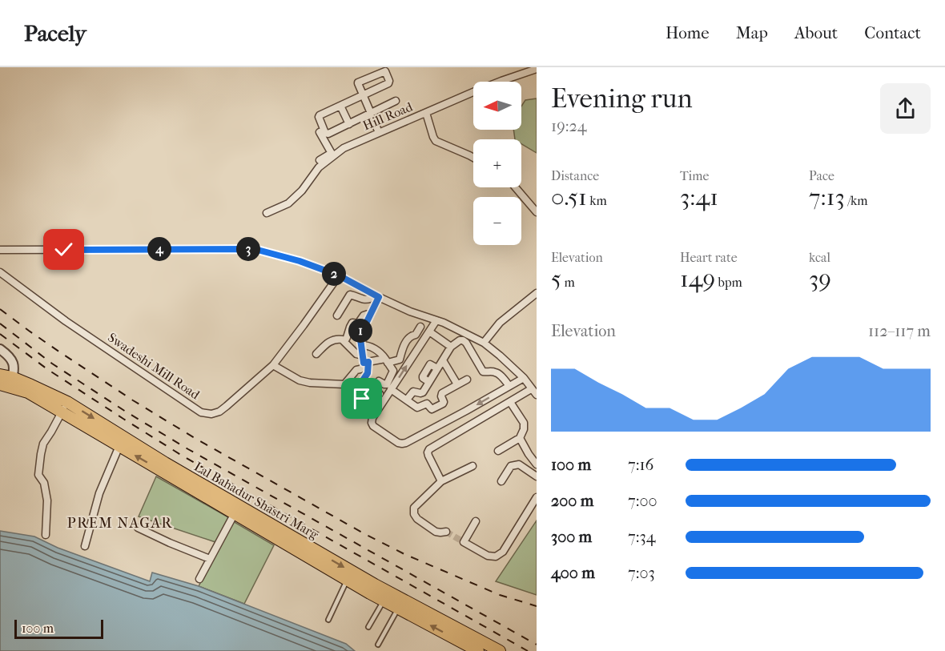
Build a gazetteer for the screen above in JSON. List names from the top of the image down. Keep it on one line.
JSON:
{"streets":{"main road":["Lal Bahadur Shastri Marg"],"street":["Hill Road","Swadeshi Mill Road"]},"districts":["PREM NAGAR"],"scale_bar":"100 m","north":"left","page":{"header":"Pacely","nav":["Home","Map","About","Contact"],"heading":["Evening run","19:24"],"map_buttons":["+","−"],"stats":[["Distance","0.51 km"],["Time","3:41"],["Pace","7:13 /km"],["Elevation","5 m"],["Heart rate","149 bpm"],["kcal","39"]],"pins":["3","4","2","1"],"chart":["Elevation","112–117 m"],"list":[{"name":"100 m","note":"7:16"},{"name":"200 m","note":"7:00"},{"name":"300 m","note":"7:34"},{"name":"400 m","note":"7:03"}],"scale":"100 m"}}
